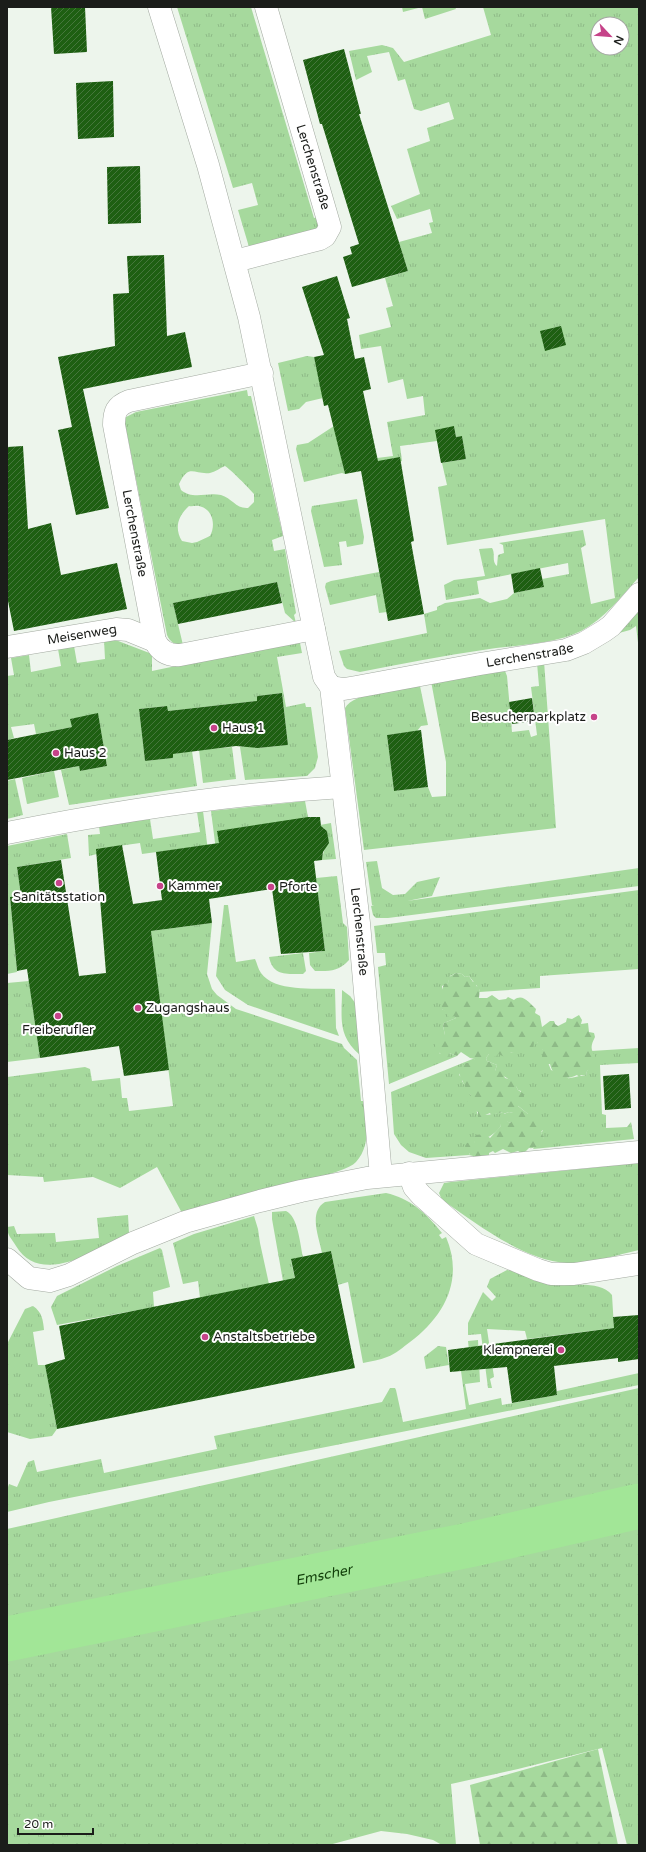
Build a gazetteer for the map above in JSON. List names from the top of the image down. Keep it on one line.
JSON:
{"streets":{"street":["Lerchenstraße","Meisenweg"]},"crossings":[["Lerchenstraße","Meisenweg"]],"water":["Emscher"],"places":["Besucherparkplatz","Haus 1","Haus 2","Sanitätsstation","Kammer","Pforte","Zugangshaus","Freiberufler","Anstaltsbetriebe","Klempnerei"],"scale_bar":"20 m","north":"bottom right"}
